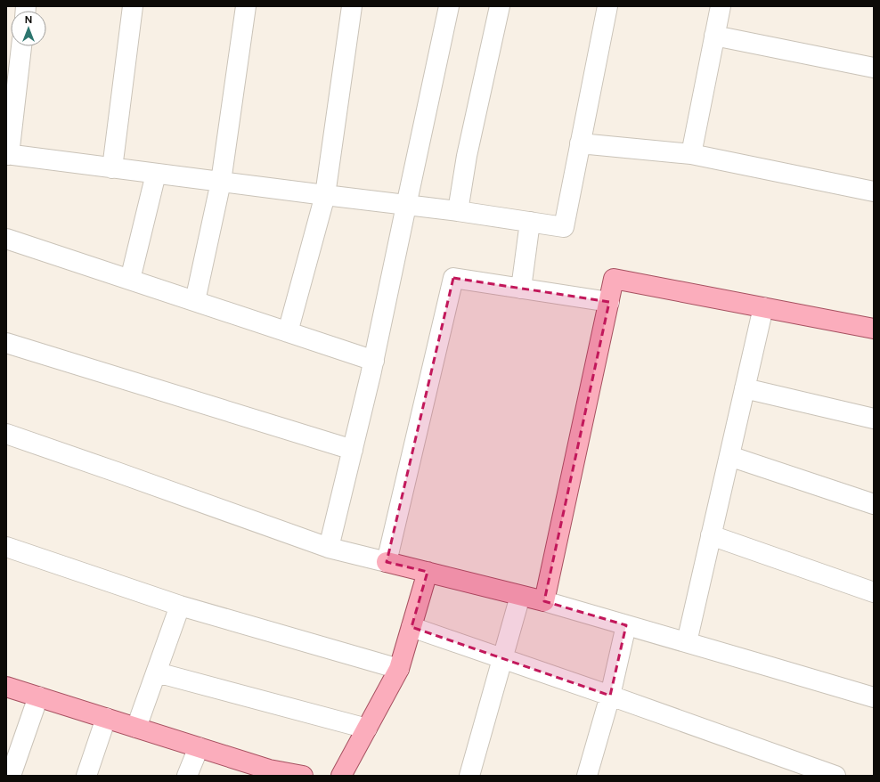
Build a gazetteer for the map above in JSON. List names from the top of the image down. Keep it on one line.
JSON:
{"north":"top"}
